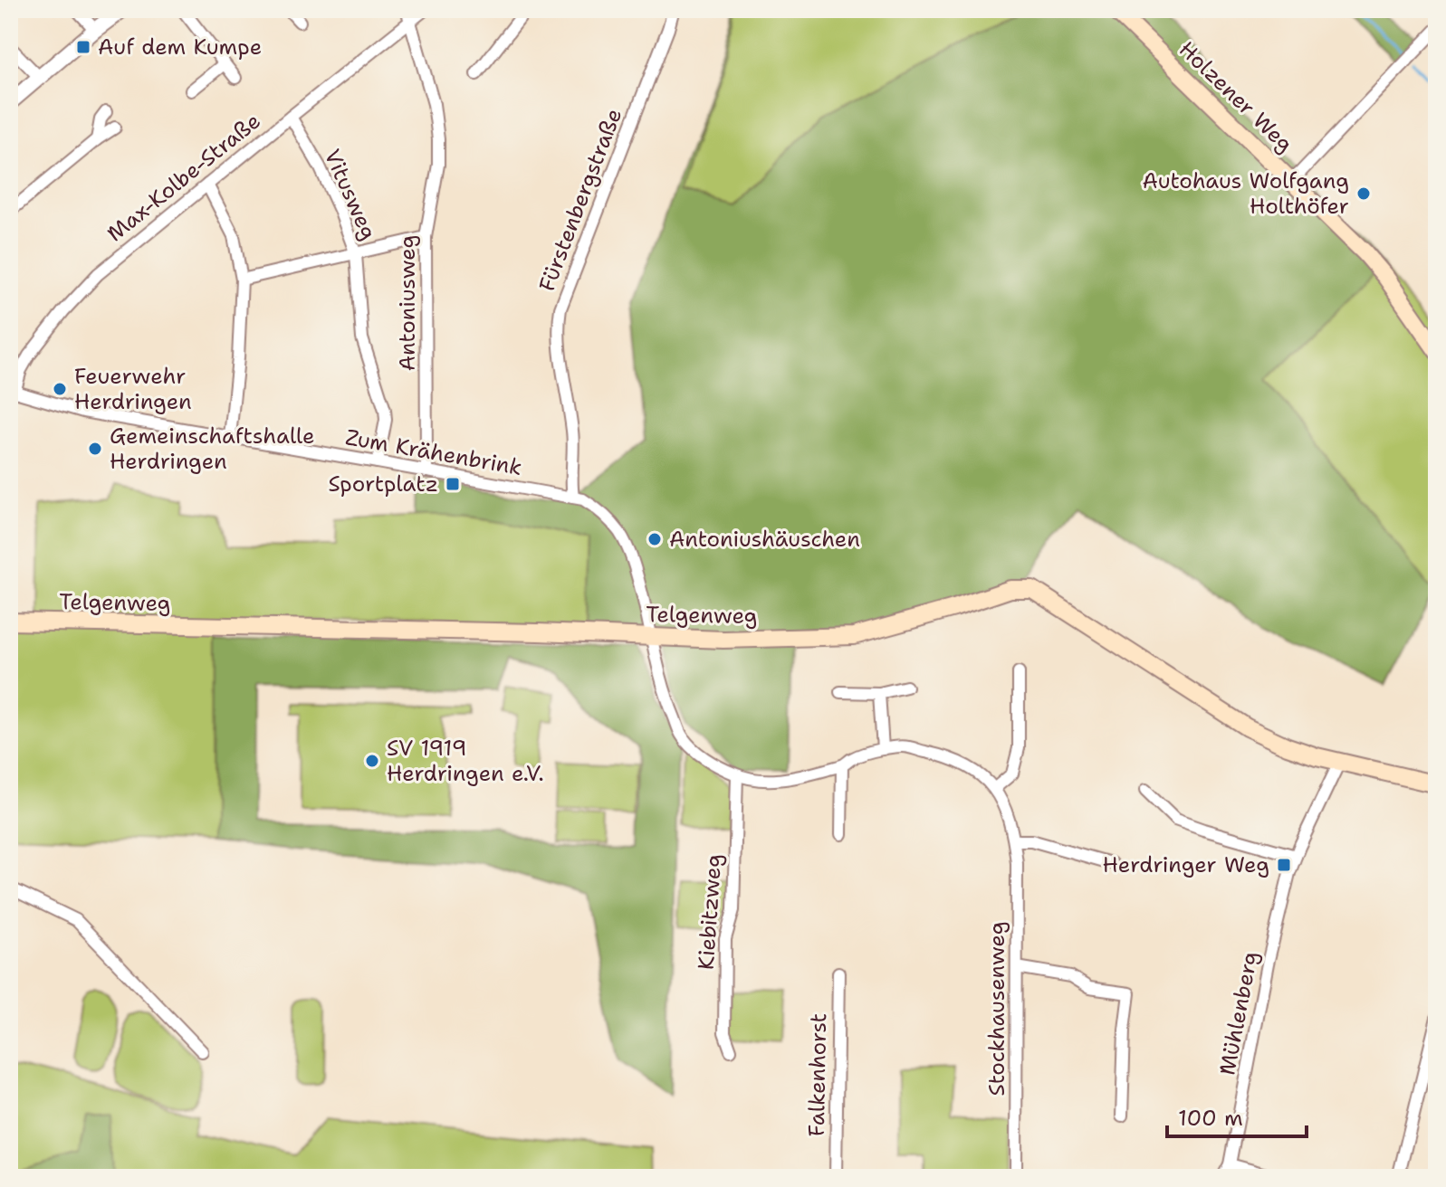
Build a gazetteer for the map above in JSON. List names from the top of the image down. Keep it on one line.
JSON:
{"streets":{"main road":["Holzener Weg","Telgenweg"],"street":["Max-Kolbe-Straße","Vitusweg","Fürstenbergstraße","Antoniusweg","Zum Krähenbrink","Kiebitzweg","Stockhausenweg","Mühlenberg","Falkenhorst"]},"crossings":[["Max-Kolbe-Straße","Vitusweg"],["Max-Kolbe-Straße","Antoniusweg"],["Max-Kolbe-Straße","Zum Krähenbrink"],["Vitusweg","Zum Krähenbrink"],["Fürstenbergstraße","Zum Krähenbrink"],["Antoniusweg","Zum Krähenbrink"],["Zum Krähenbrink","Telgenweg"],["Telgenweg","Mühlenberg"]],"places":{"transit":["Auf dem Kumpe","Sportplatz","Herdringer Weg"],"other":["Autohaus Wolfgang Holthöfer","Feuerwehr Herdringen","Gemeinschaftshalle Herdringen","Antoniushäuschen","SV 1919 Herdringen e.V."]},"scale_bar":"100 m"}
